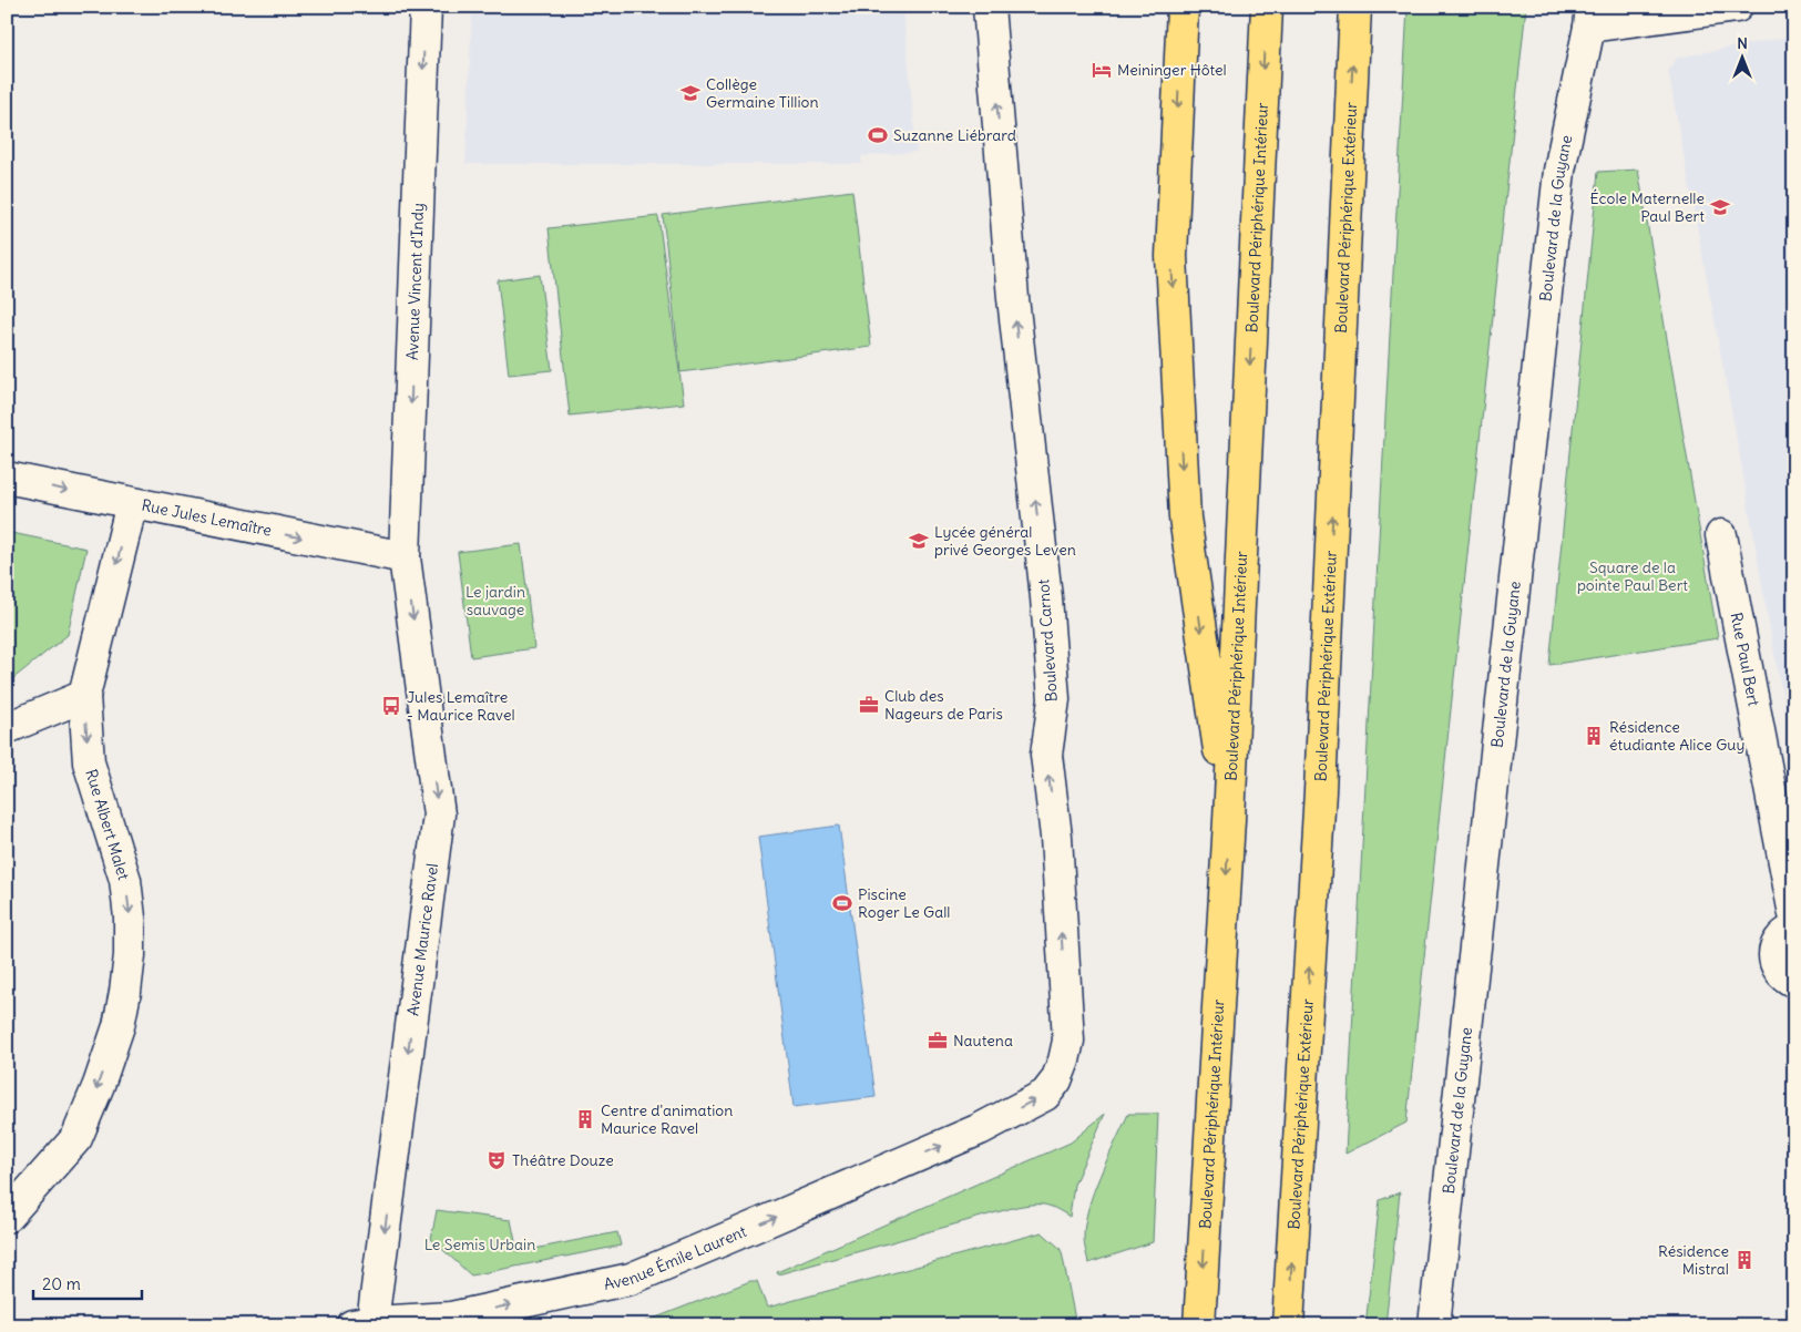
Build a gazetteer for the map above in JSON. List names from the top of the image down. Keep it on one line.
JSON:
{"streets":{"highway":["Boulevard Périphérique Intérieur","Boulevard Périphérique Extérieur"],"street":["Boulevard de la Guyane","Avenue Vincent d'Indy","Rue Jules Lemaître","Boulevard Carnot","Rue Paul Bert","Rue Albert Malet","Avenue Maurice Ravel","Avenue Émile Laurent"]},"crossings":[["Avenue Vincent d'Indy","Rue Jules Lemaître"],["Avenue Vincent d'Indy","Avenue Maurice Ravel"],["Rue Jules Lemaître","Rue Albert Malet"],["Rue Jules Lemaître","Avenue Maurice Ravel"],["Boulevard Carnot","Avenue Émile Laurent"],["Avenue Maurice Ravel","Avenue Émile Laurent"]],"one_way":["Avenue Vincent d'Indy","Rue Jules Lemaître","Boulevard Carnot","Rue Albert Malet","Avenue Maurice Ravel","Avenue Émile Laurent"],"parks":["Square de la pointe Paul Bert","Le jardin sauvage","Le Semis Urbain"],"places":{"hotel":["Meininger Hôtel"],"school or university":["Collège Germaine Tillion","École Maternelle Paul Bert","Lycée général privé Georges Leven"],"sports":["Suzanne Liébrard","Piscine Roger Le Gall"],"office":["Club des Nageurs de Paris","Nautena"],"bus stop":["Jules Lemaître - Maurice Ravel"],"building":["Résidence étudiante Alice Guy","Centre d'animation Maurice Ravel","Résidence Mistral"],"theatre":["Théâtre Douze"]},"scale_bar":"20 m","north":"top"}
